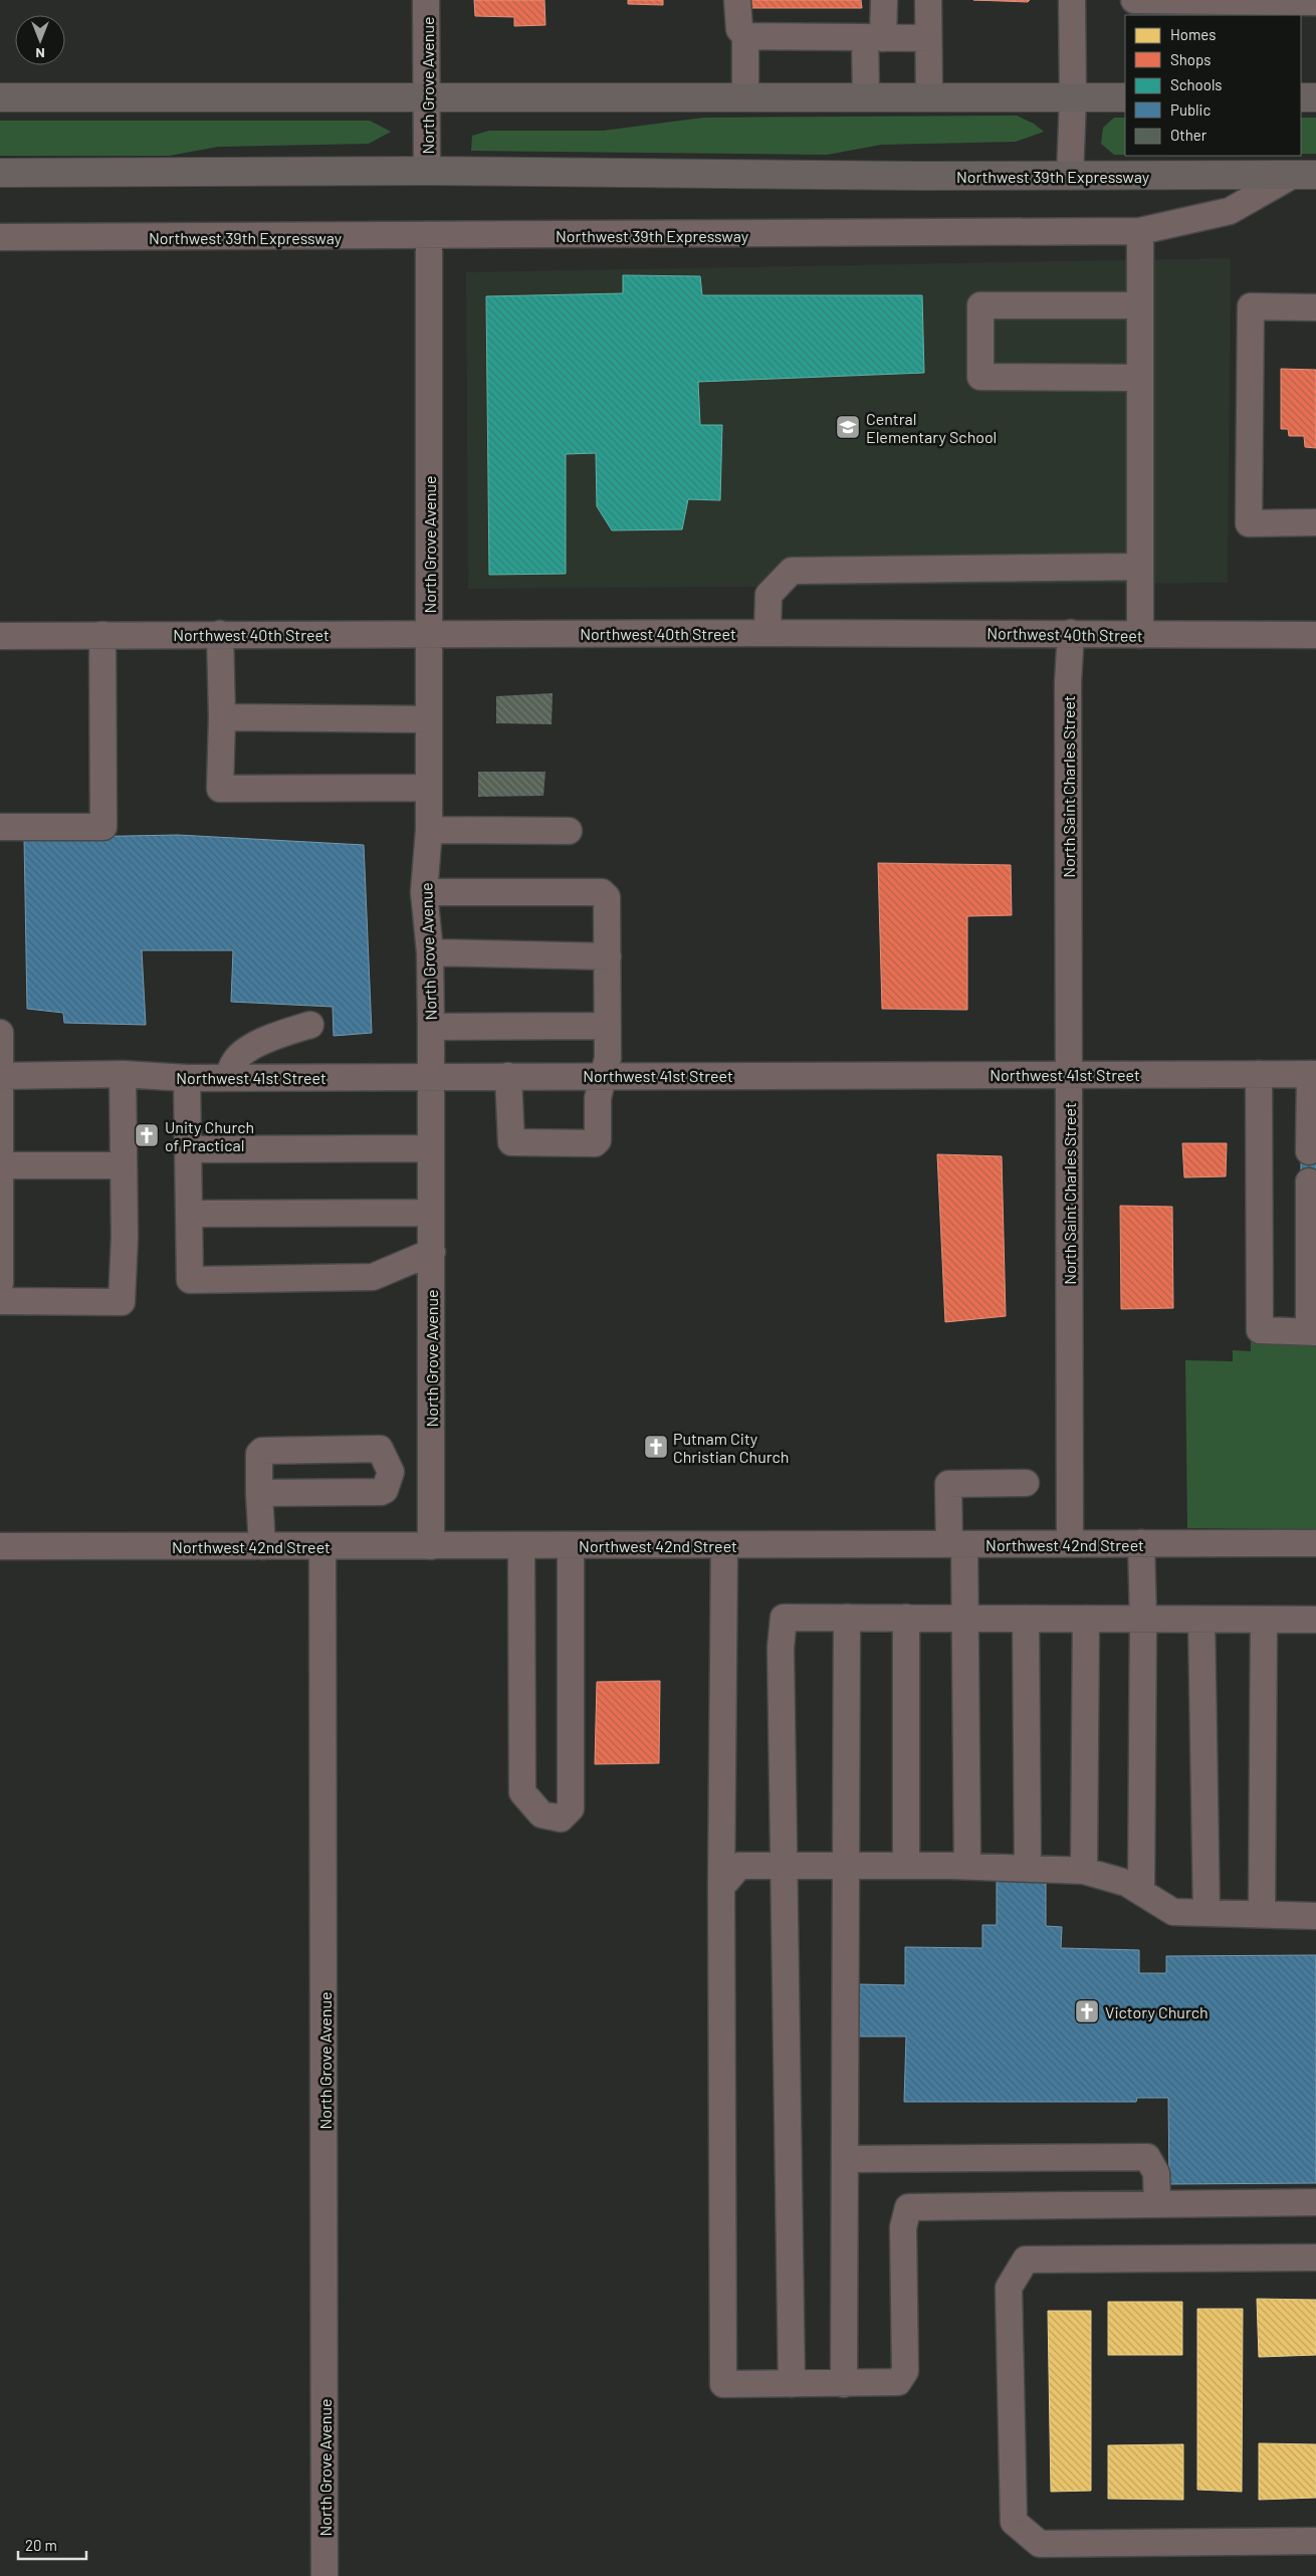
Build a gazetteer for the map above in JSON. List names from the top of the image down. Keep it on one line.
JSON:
{"streets":{"highway":["Northwest 39th Expressway"],"street":["North Grove Avenue","Northwest 40th Street","North Saint Charles Street","Northwest 41st Street","Northwest 42nd Street"]},"crossings":[["North Grove Avenue","Northwest 39th Expressway"],["North Grove Avenue","Northwest 40th Street"],["North Grove Avenue","Northwest 41st Street"],["North Grove Avenue","Northwest 42nd Street"],["Northwest 40th Street","North Saint Charles Street"],["North Saint Charles Street","Northwest 41st Street"],["North Saint Charles Street","Northwest 42nd Street"]],"places":{"school or university":["Central Elementary School"],"church":["Unity Church of Practical","Putnam City Christian Church","Victory Church"]},"legend":["Homes","Shops","Schools","Public","Other"],"scale_bar":"20 m","north":"bottom"}
